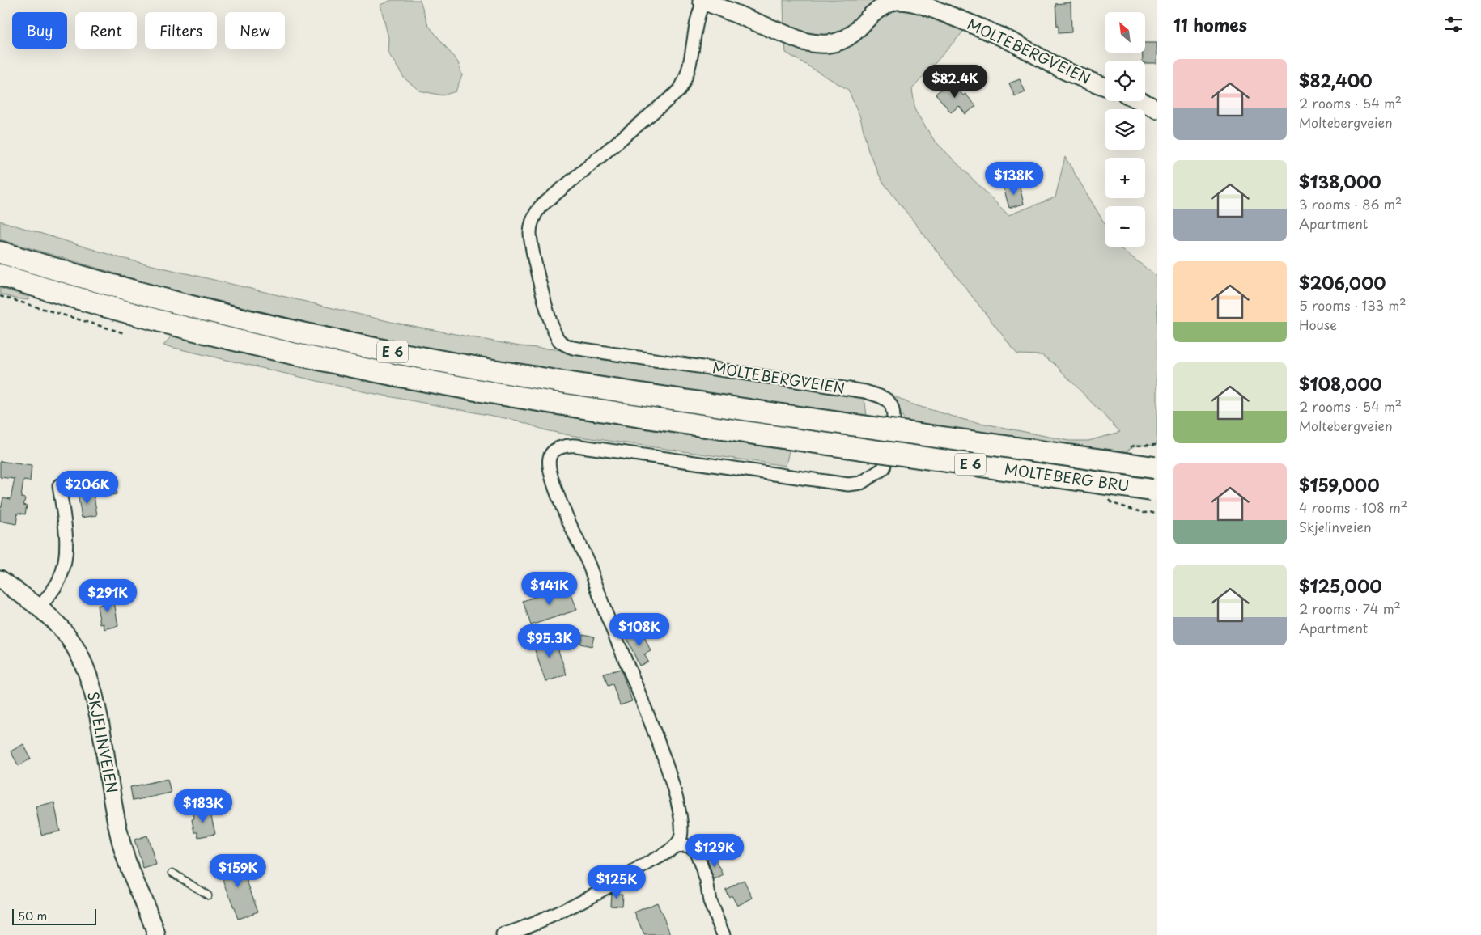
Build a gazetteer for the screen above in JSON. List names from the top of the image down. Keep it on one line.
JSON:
{"streets":{"highway":["E 6","MOLTEBERG BRU"],"main road":["MOLTEBERGVEIEN","SKJELINVEIEN"]},"scale_bar":"50 m","north":"top left","page":{"heading":"11 homes","map_buttons":["+","−"],"chip":["Buy","Rent","Filters","New"],"list":[{"name":"$82,400","note":"2 rooms · 54 m² · Moltebergveien"},{"name":"$138,000","note":"3 rooms · 86 m² · Apartment"},{"name":"$206,000","note":"5 rooms · 133 m² · House"},{"name":"$108,000","note":"2 rooms · 54 m² · Moltebergveien"},{"name":"$159,000","note":"4 rooms · 108 m² · Skjelinveien"},{"name":"$125,000","note":"2 rooms · 74 m² · Apartment"}],"price":["$82.4K","$138K","$206K","$141K","$291K","$108K","$95.3K","$183K","$129K","$159K","$125K"],"scale":"50 m"}}
